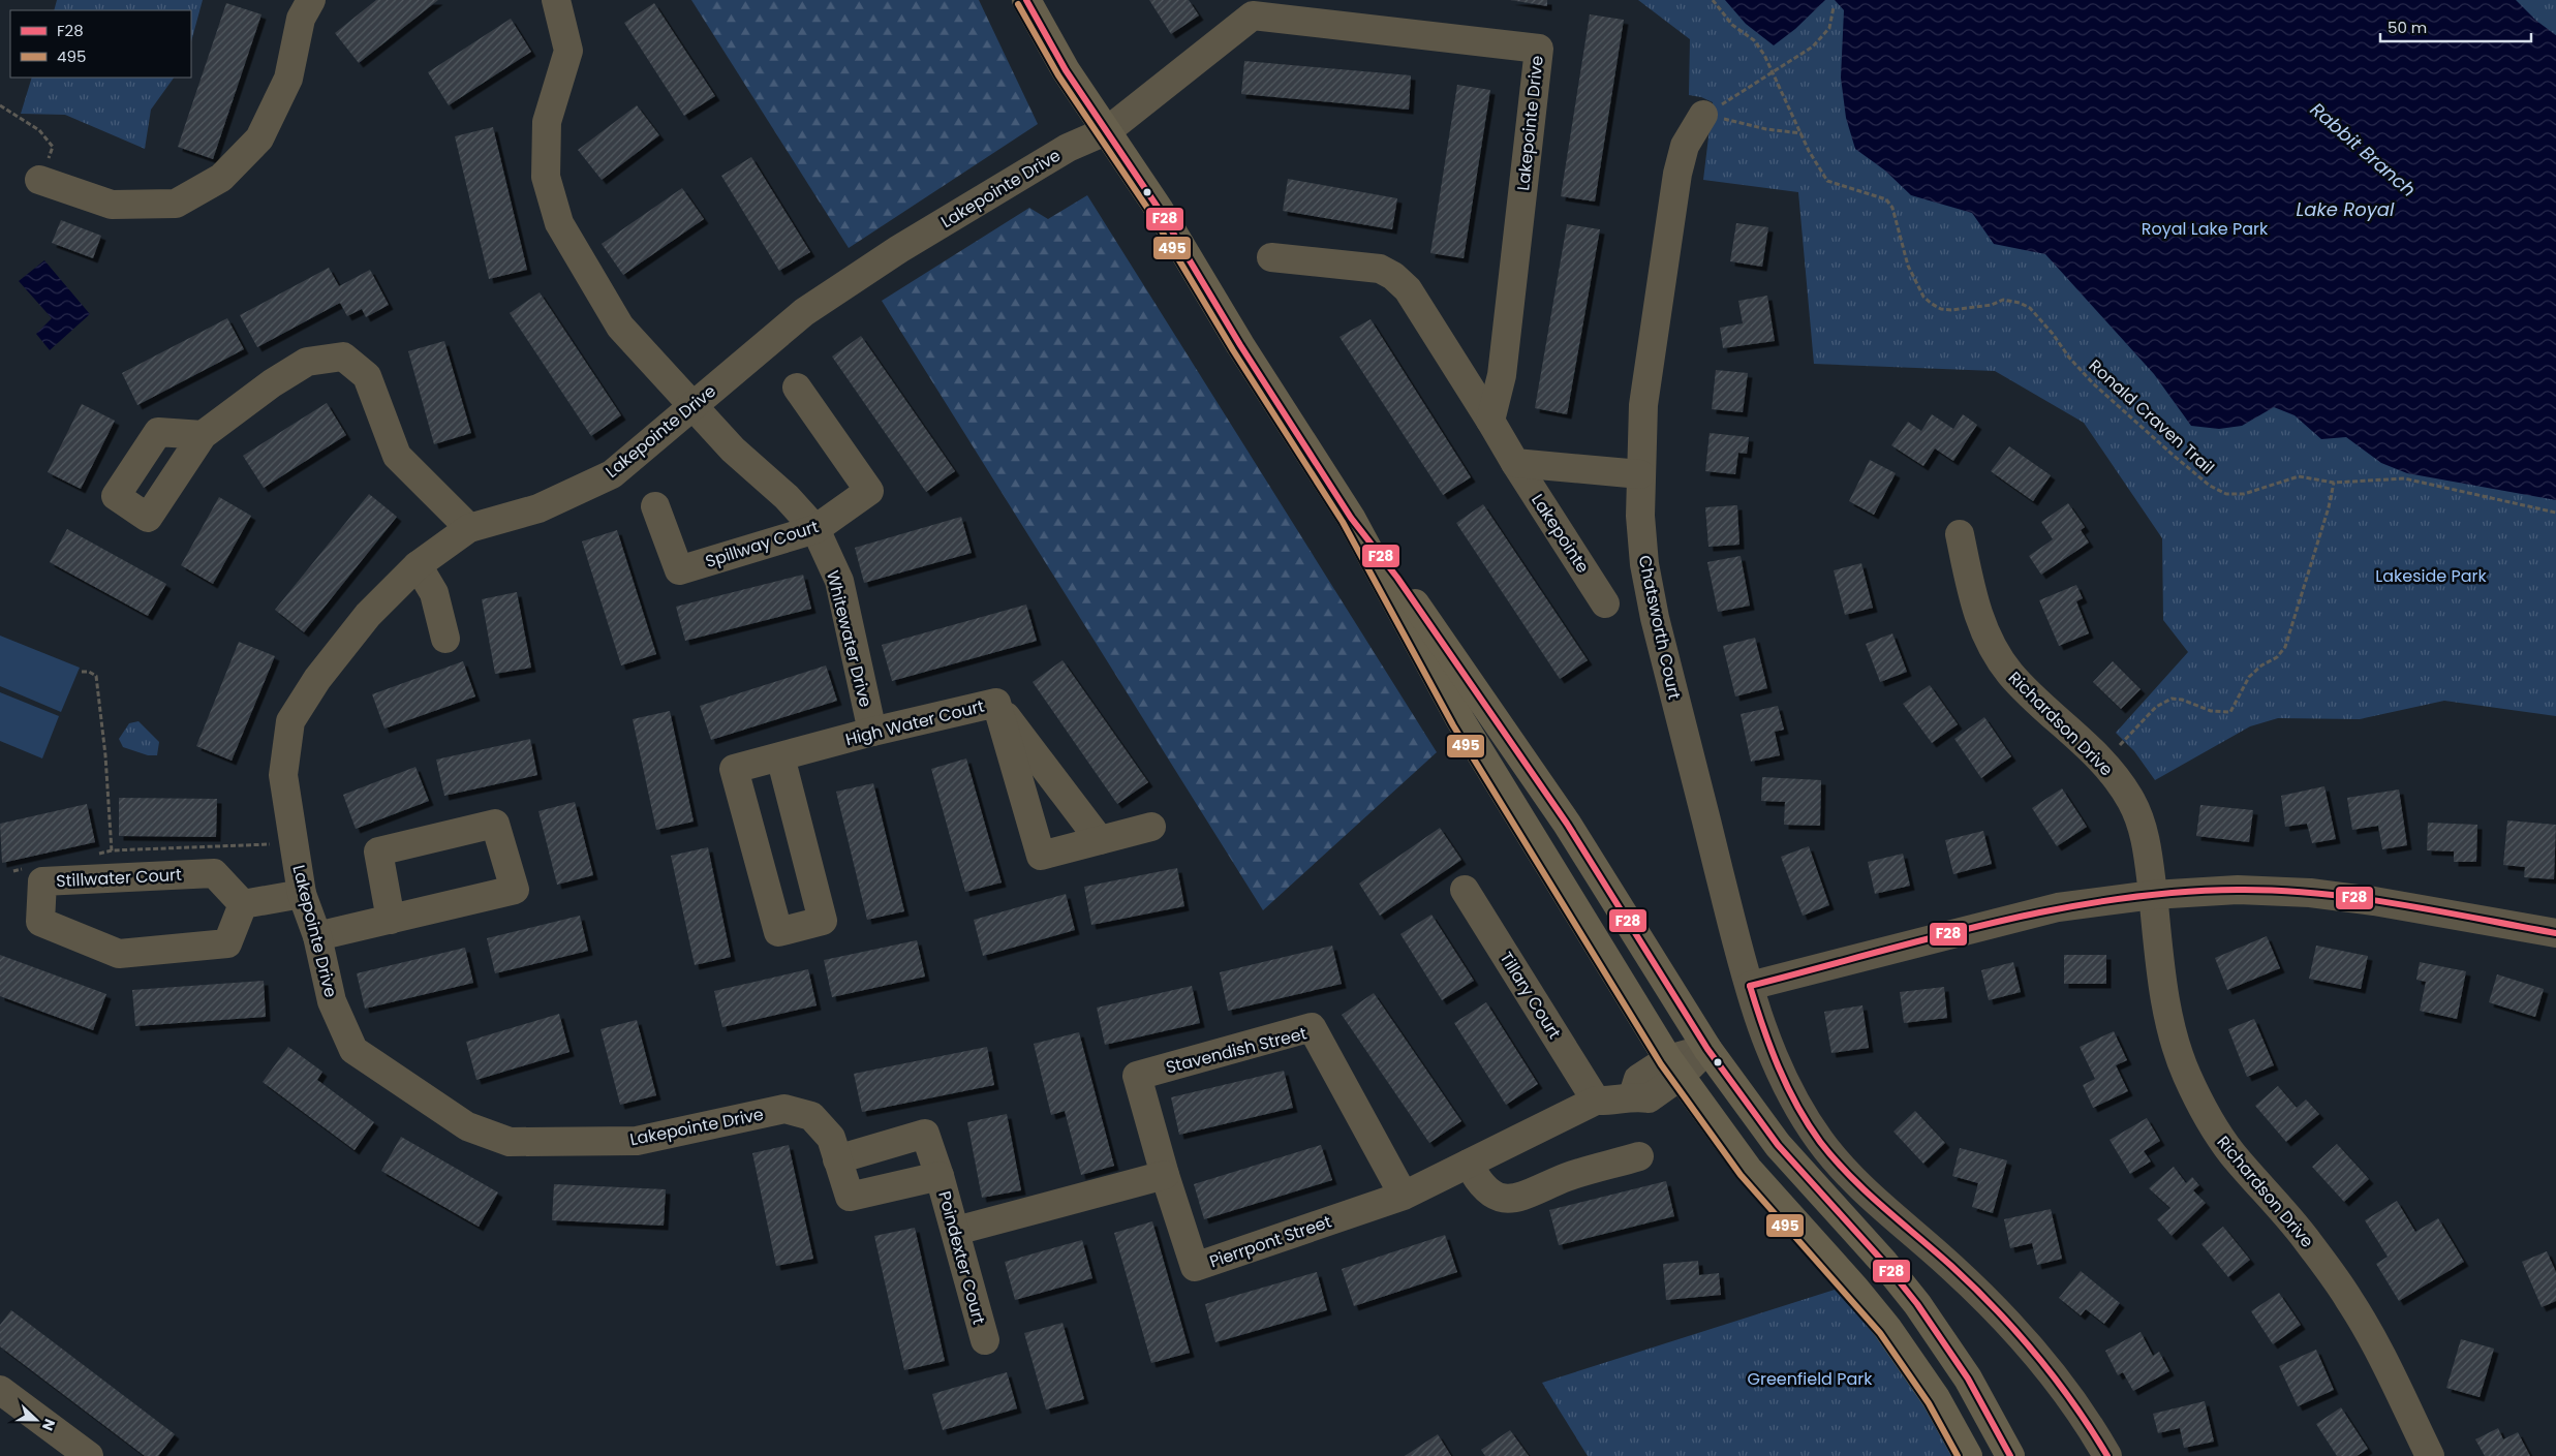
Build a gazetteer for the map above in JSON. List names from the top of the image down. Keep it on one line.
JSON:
{"streets":{"street":["Lakepointe Drive","Lakepointe","Spillway Court","Chatsworth Court","Whitewater Drive","High Water Court","Richardson Drive","Stillwater Court","Tillary Court","Stavendish Street","Pierrpont Street","Poindexter Court"],"path":["Ronald Craven Trail"]},"crossings":[["Lakepointe Drive","Whitewater Drive"],["Lakepointe Drive","Poindexter Court"],["Spillway Court","Whitewater Drive"],["Whitewater Drive","High Water Court"],["Tillary Court","Pierrpont Street"],["Stavendish Street","Pierrpont Street"]],"water":["Rabbit Branch","Lake Royal"],"parks":["Royal Lake Park","Lakeside Park","Greenfield Park"],"lines":["transit line F28","transit line 495"],"legend":["F28","495"],"scale_bar":"50 m","north":"right"}
